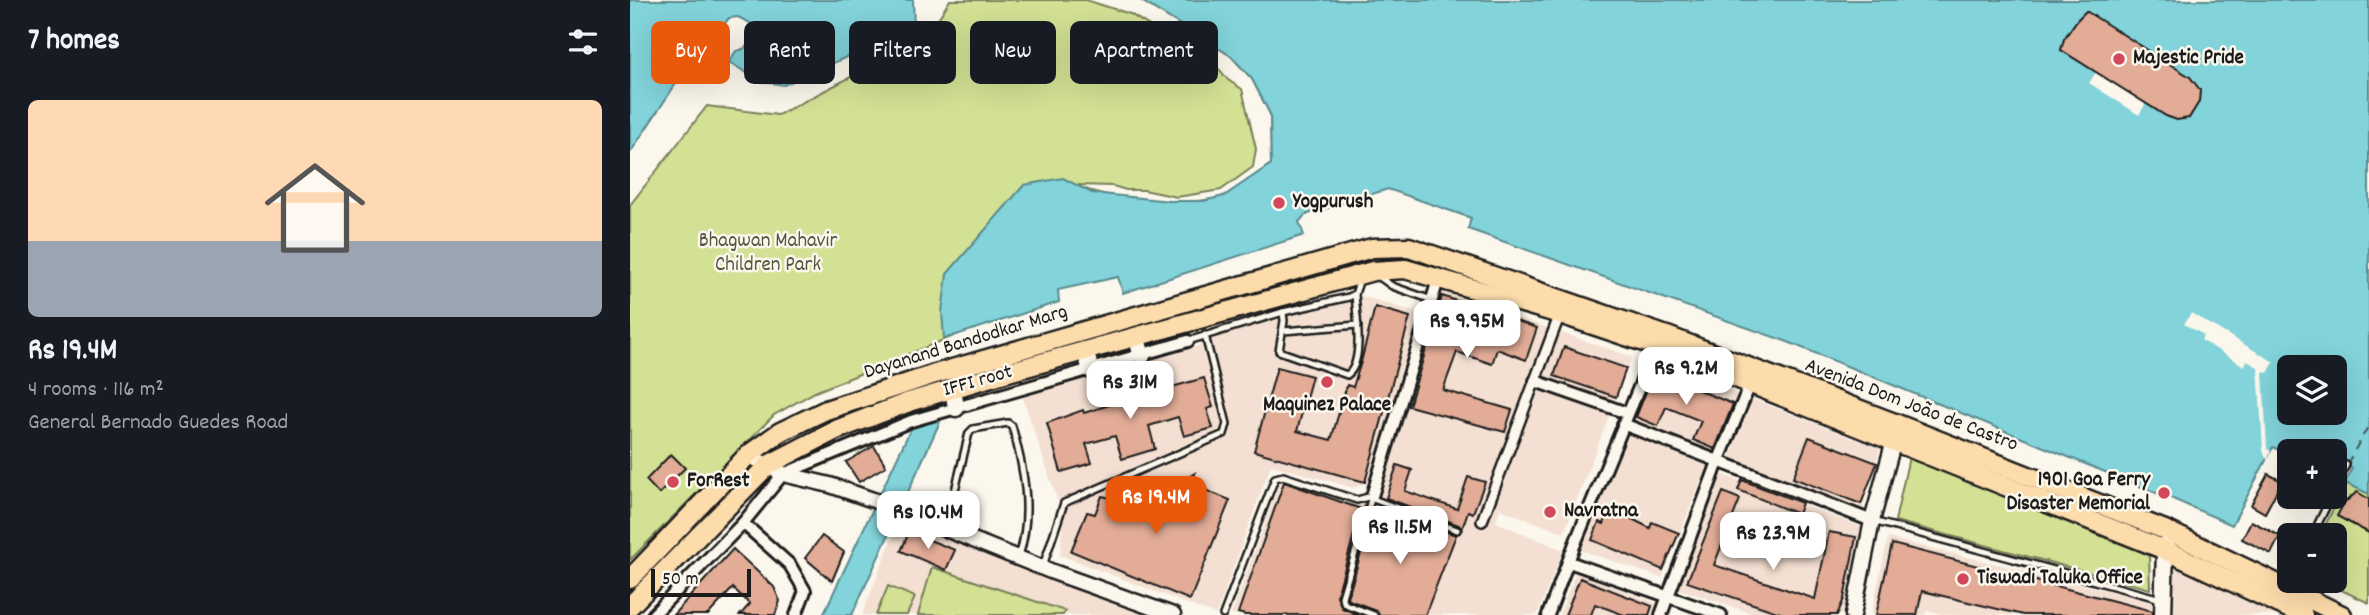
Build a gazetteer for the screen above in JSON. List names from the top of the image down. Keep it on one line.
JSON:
{"streets":{"main road":["Dayanand Bandodkar Marg","Avenida Dom João de Castro"],"street":["IFFI root"]},"crossings":[["Dayanand Bandodkar Marg","IFFI root"],["Dayanand Bandodkar Marg","Avenida Dom João de Castro"]],"parks":["Bhagwan Mahavir Children Park"],"places":["Majestic Pride","Yogpurush","Maquinez Palace","ForRest","1901 Goa Ferry Disaster Memorial","Navratna","Tiswadi Taluka Office"],"scale_bar":"50 m","page":{"heading":"7 homes","chip":["Buy","Rent","Filters","New","Apartment"],"list":[{"name":"Rs 19.4M","note":"4 rooms · 116 m² · General Bernado Guedes Road"}],"price":["Rs 9.95M","Rs 9.2M","Rs 31M","Rs 19.4M","Rs 10.4M","Rs 11.5M","Rs 23.9M"],"map_buttons":["+","−"],"scale":"50 m"}}
